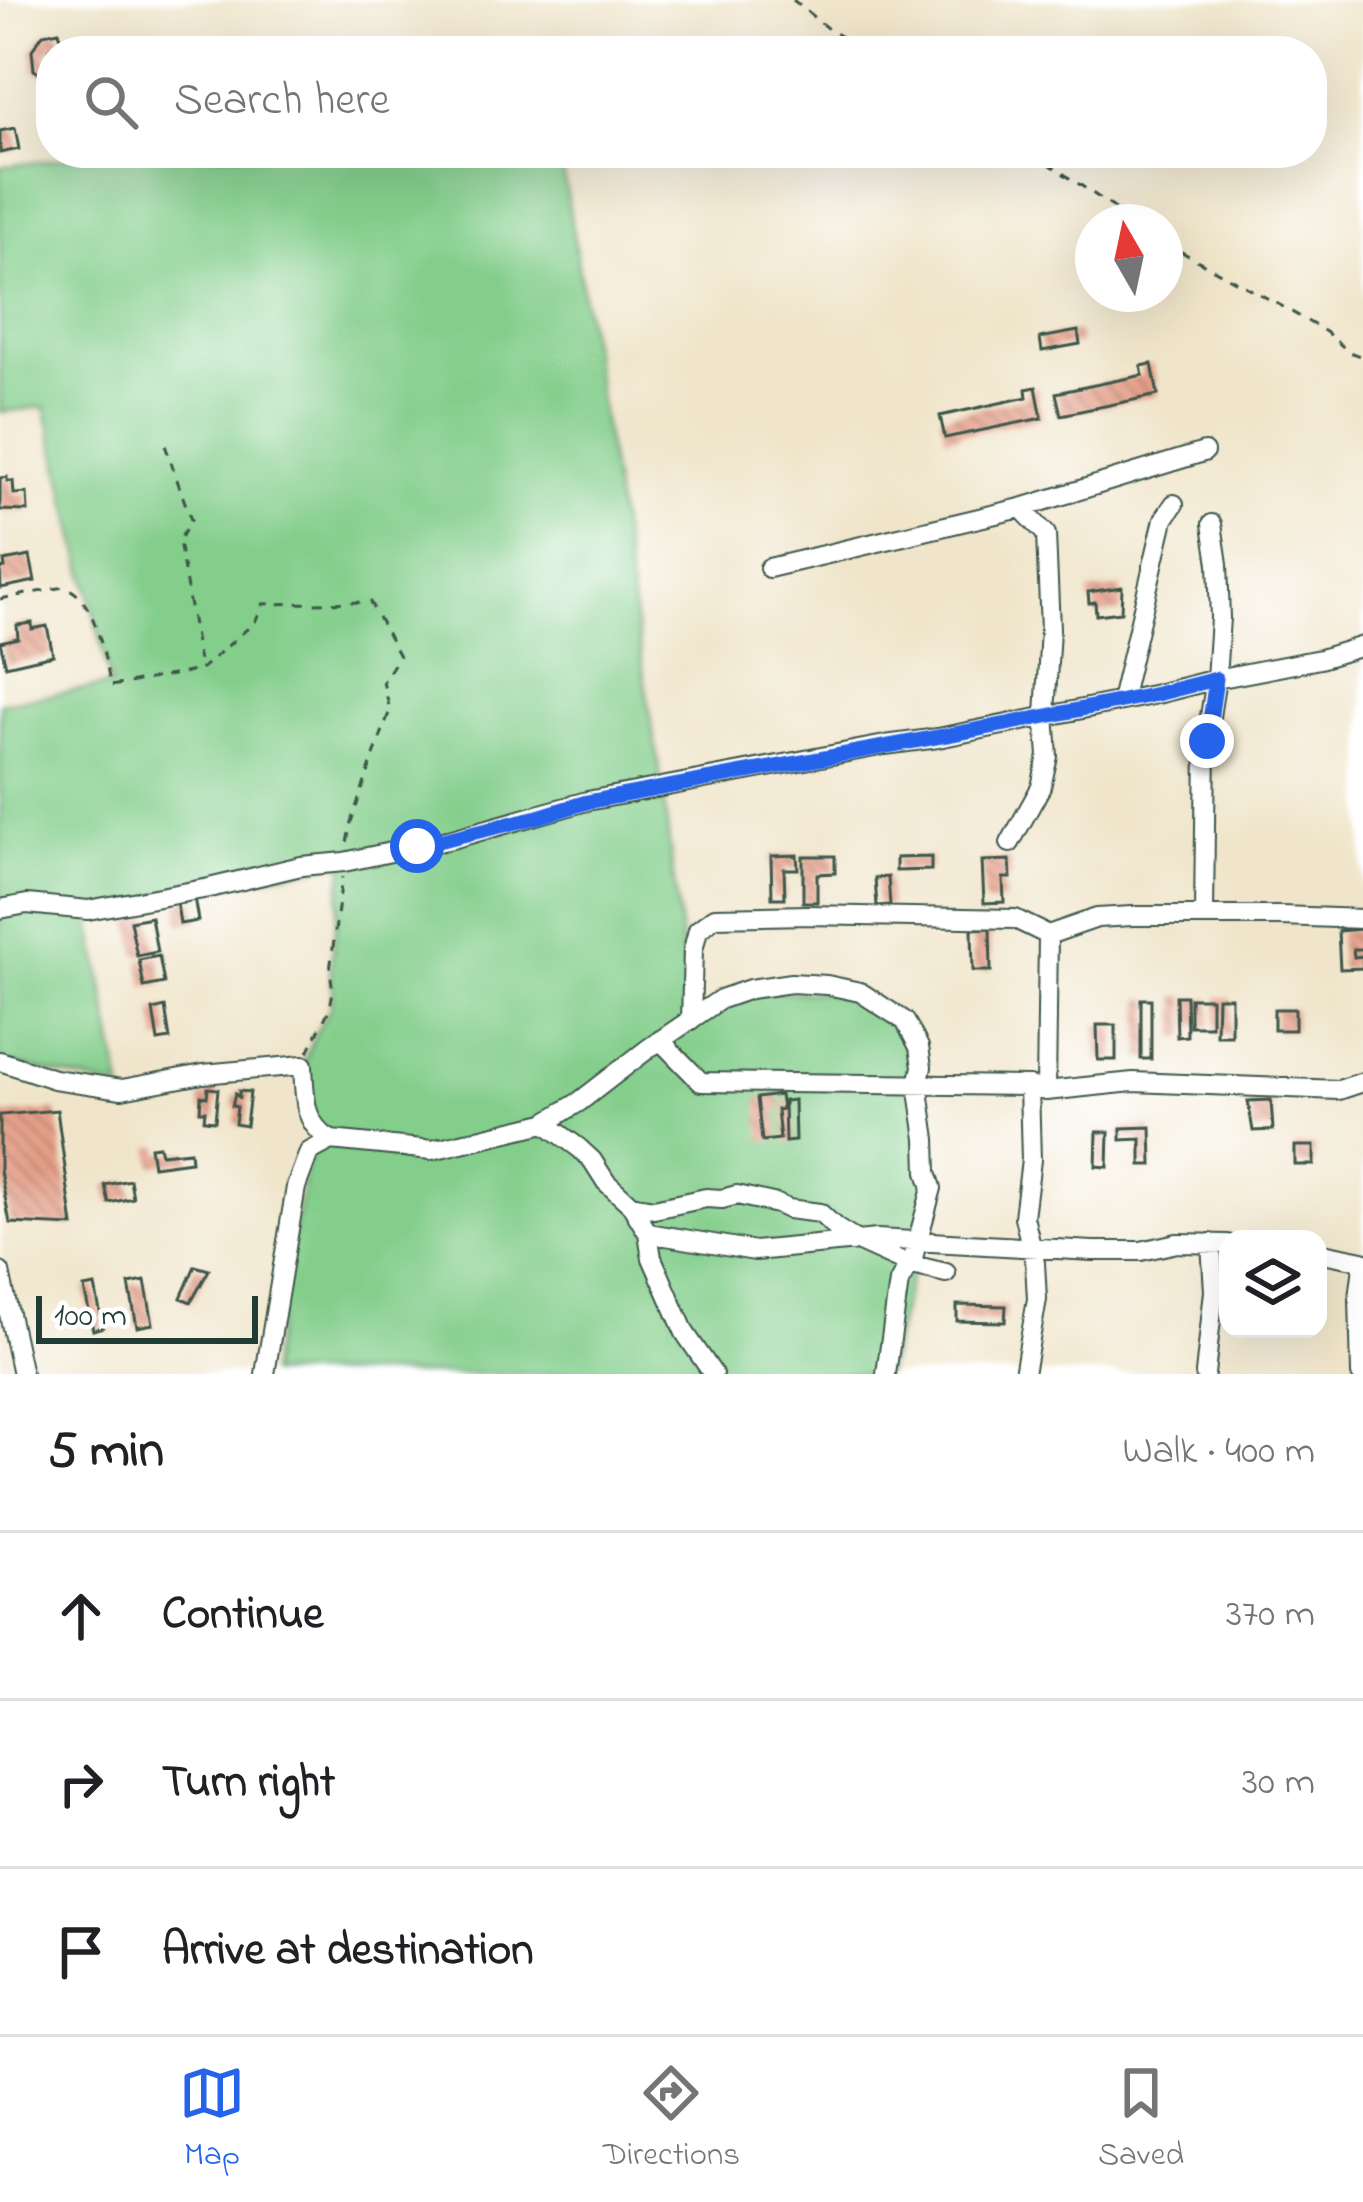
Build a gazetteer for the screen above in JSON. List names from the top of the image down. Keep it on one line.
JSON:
{"scale_bar":"100 m","north":"top","page":{"search":"Search here","scale":"100 m","heading":["5 min","Walk · 400 m"],"list":[["Continue","370 m"],["Turn right","30 m"],"Arrive at destination"],"nav":["Map","Directions","Saved"]}}
